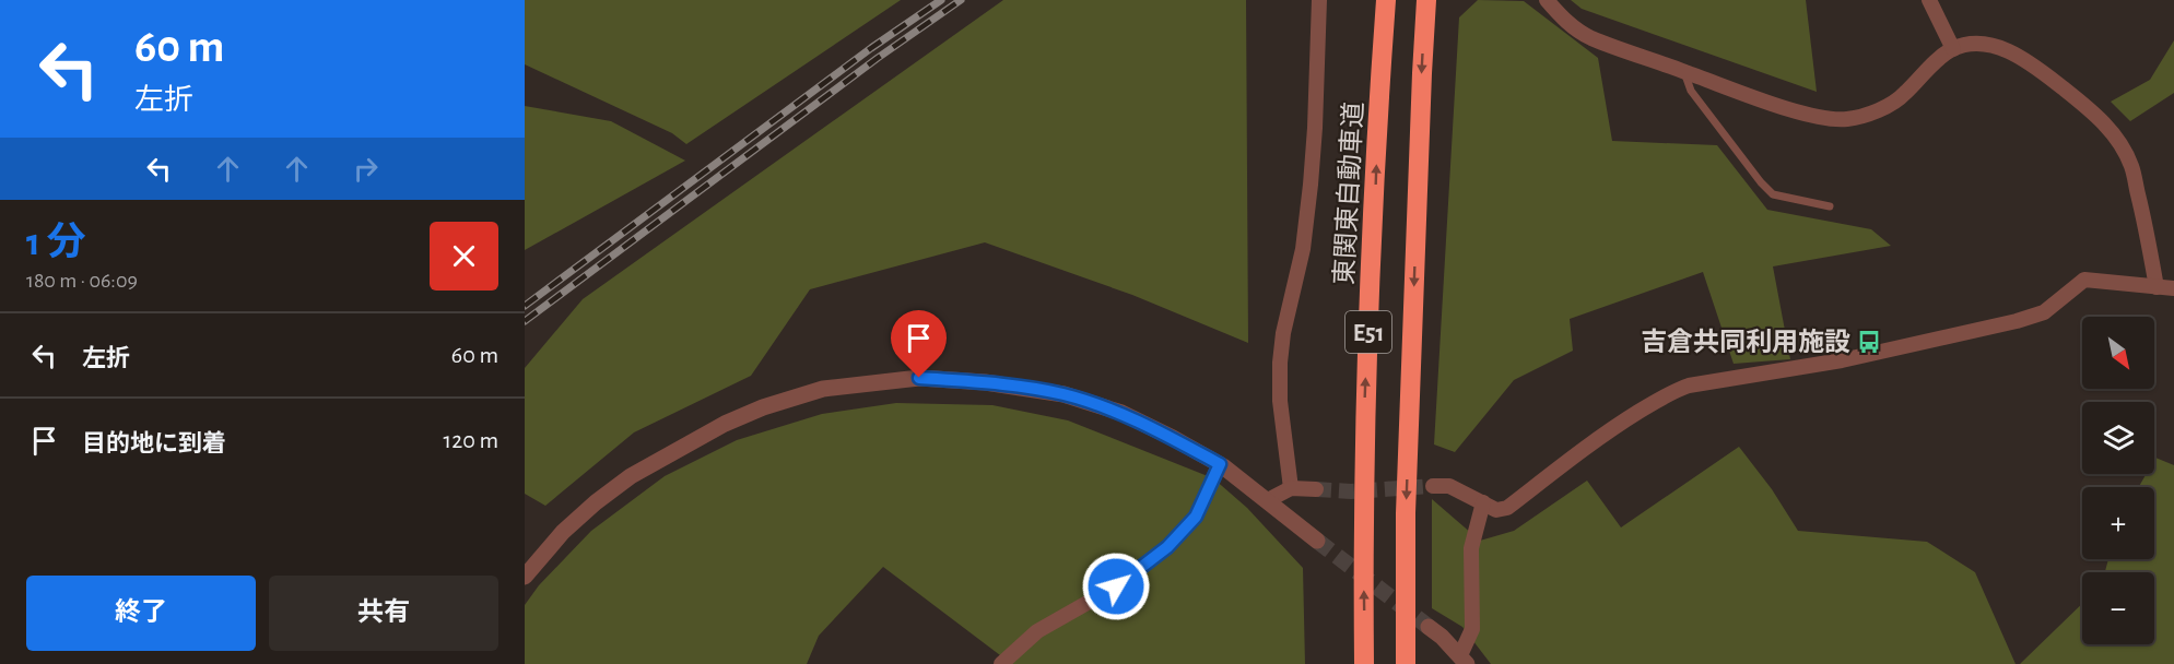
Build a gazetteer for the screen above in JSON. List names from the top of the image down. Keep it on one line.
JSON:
{"streets":{"highway":["東関東自動車道","E51"]},"places":{"bus stop":["吉倉共同利用施設"]},"north":"bottom right","page":{"turn":["60 m","左折"],"heading":["1 分","180 m · 06:09"],"list":[{"name":"左折","value":"60 m"},{"name":"目的地に到着","value":"120 m"}],"map_buttons":["+","−"],"buttons":["終了","共有"]}}
